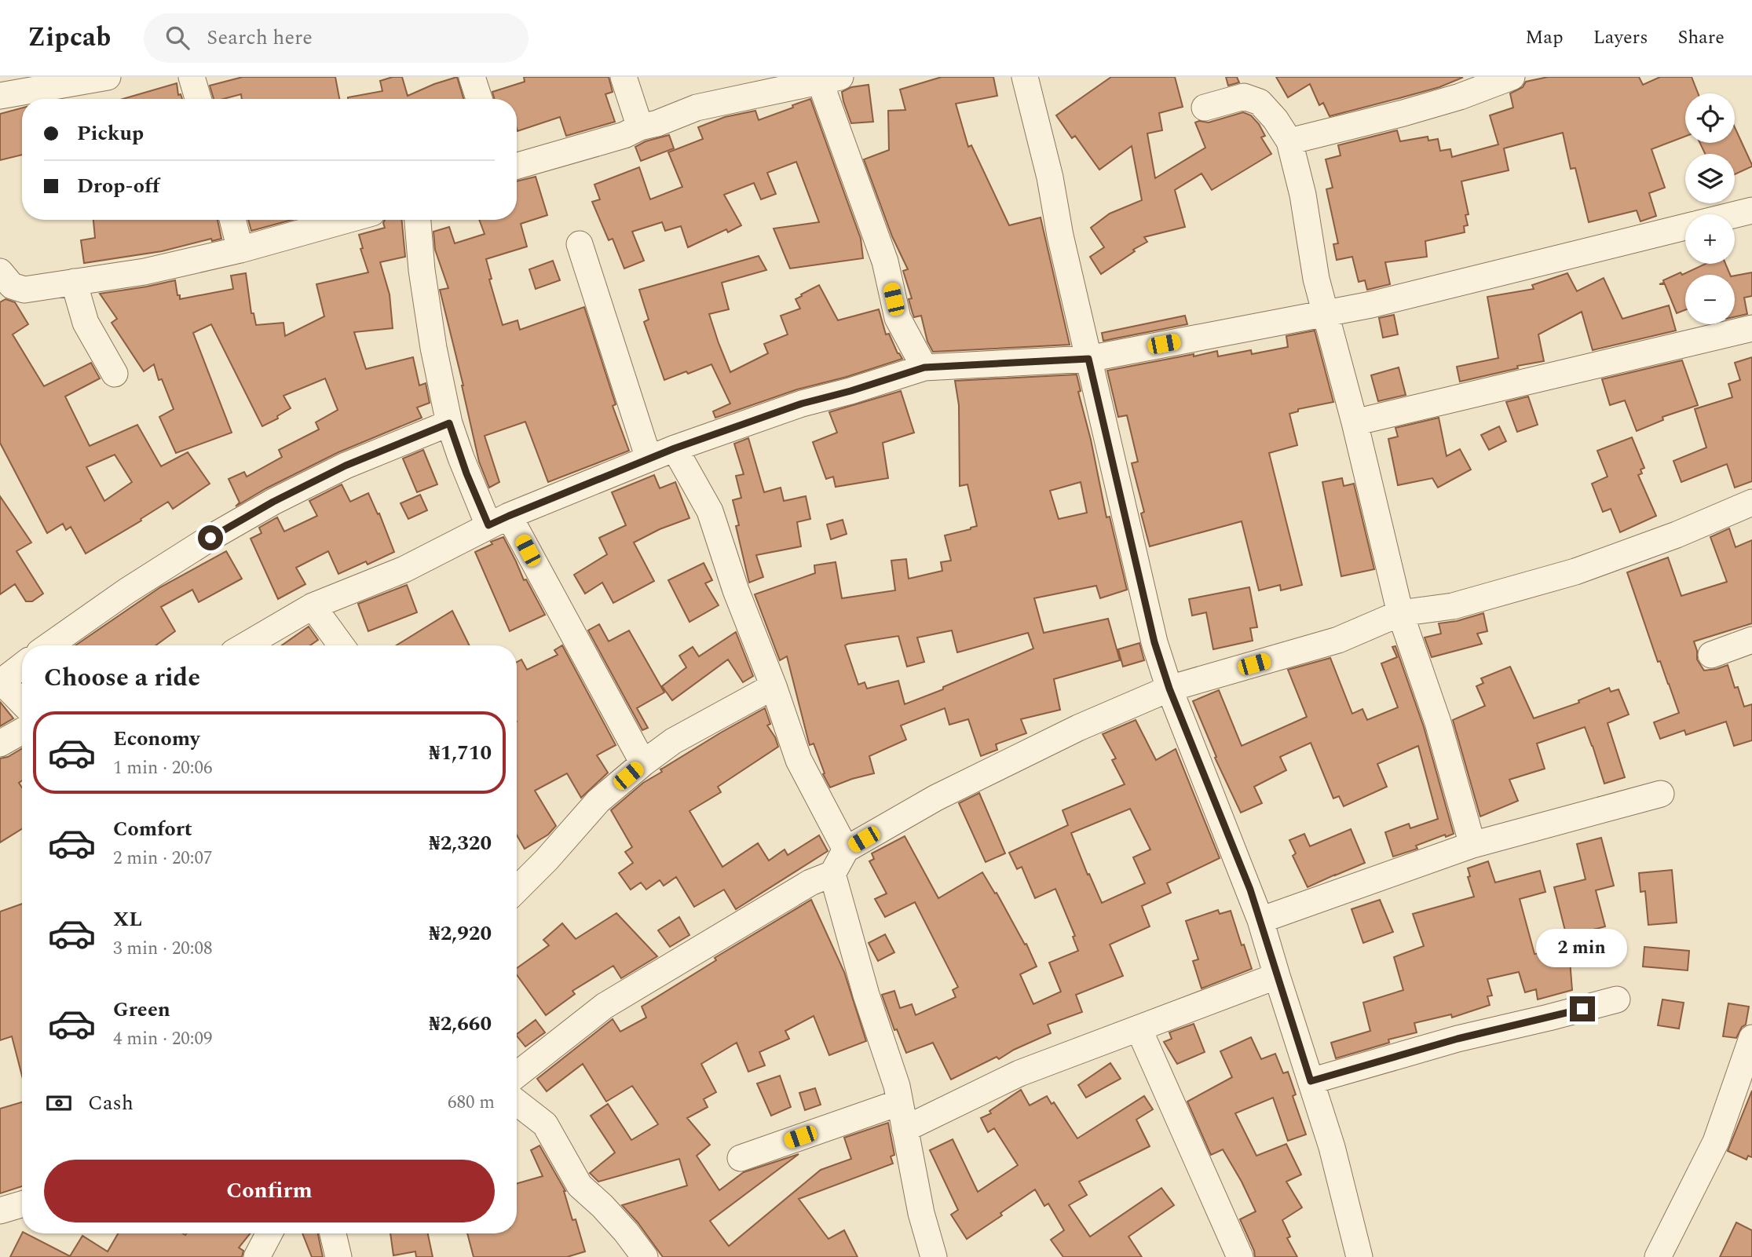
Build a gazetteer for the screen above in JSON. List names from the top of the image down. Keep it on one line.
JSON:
{"page":{"header":"Zipcab","search":"Search here","nav":["Map","Layers","Share"],"map_buttons":["+","−"],"banner":["Pickup","Drop-off"],"heading":"Choose a ride","list":[{"name":"Economy","note":"1 min · 20:06","value":"₦1,710"},{"name":"Comfort","note":"2 min · 20:07","value":"₦2,320"},{"name":"XL","note":"3 min · 20:08","value":"₦2,920"},{"name":"Green","note":"4 min · 20:09","value":"₦2,660"}],"bubble":"2 min","pay":["Cash","680 m"],"buttons":"Confirm"}}
